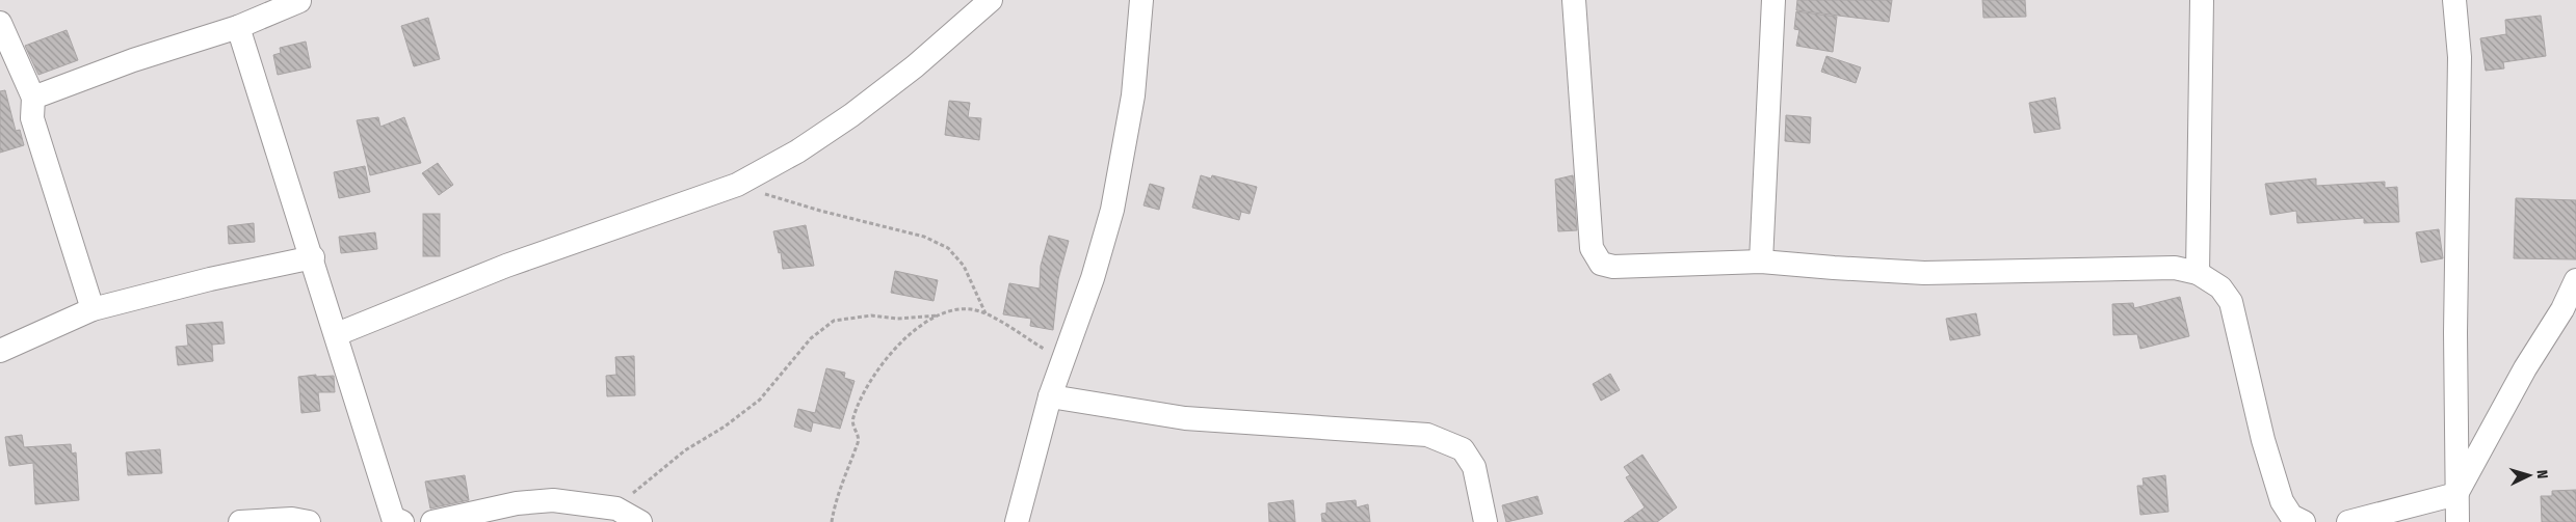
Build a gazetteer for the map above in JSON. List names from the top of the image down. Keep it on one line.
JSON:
{"north":"right"}
